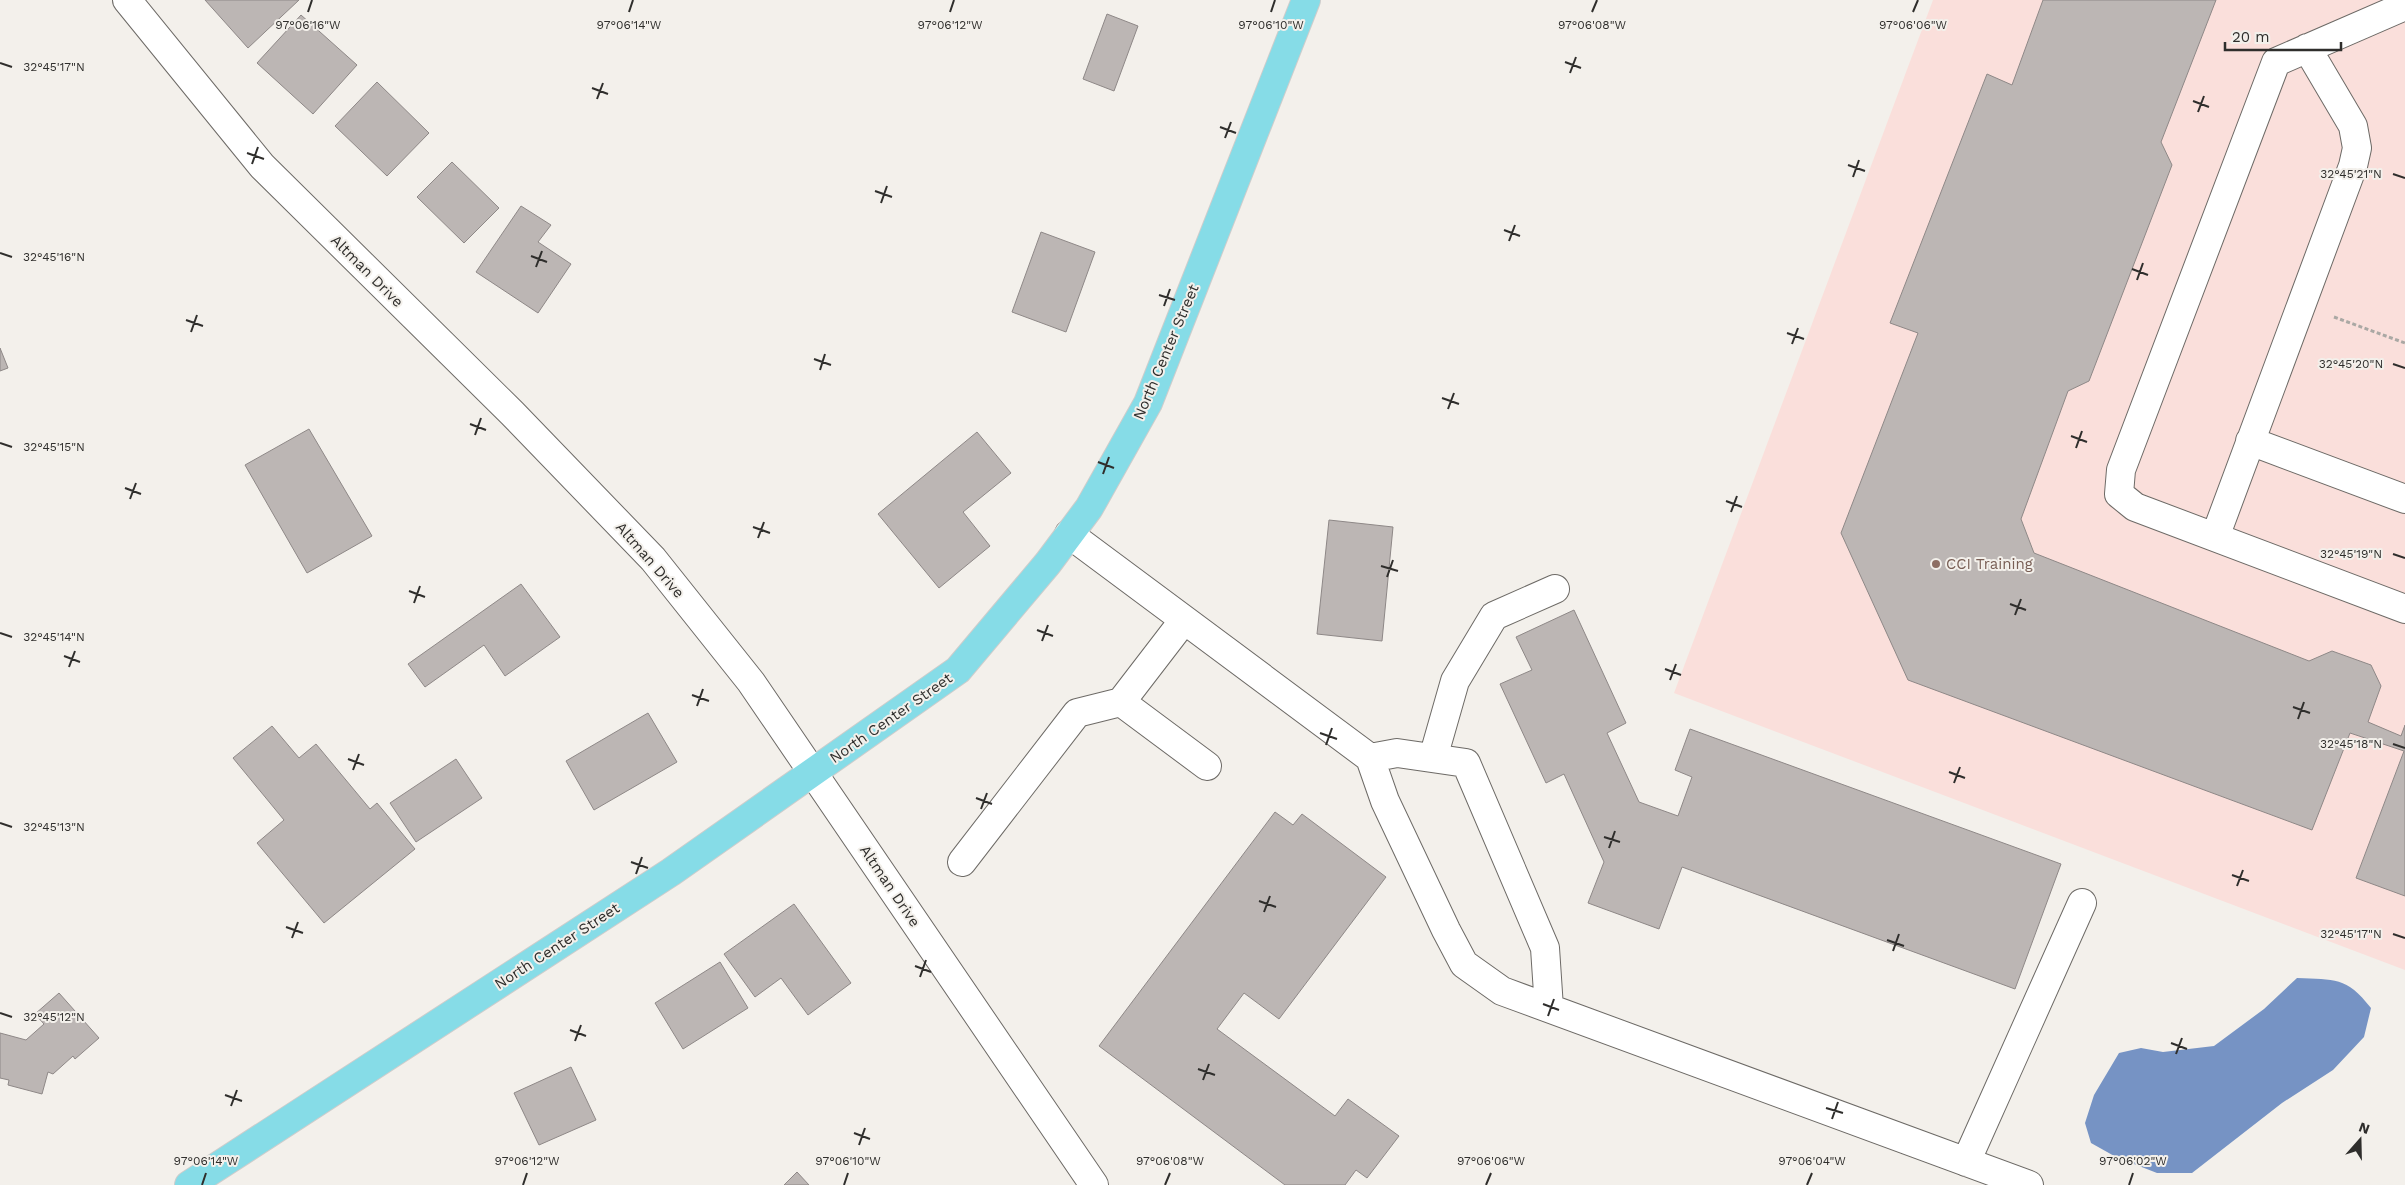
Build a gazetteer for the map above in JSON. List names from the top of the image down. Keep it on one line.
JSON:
{"streets":{"main road":["North Center Street"],"street":["Altman Drive"]},"crossings":[["Altman Drive","North Center Street"]],"places":["CCI Training"],"scale_bar":"20 m","north":"top","coordinates":["97°06'16\"W","97°06'14\"W","97°06'10\"W","97°06'12\"W","97°06'08\"W","97°06'06\"W","32°45'17\"N","32°45'21\"N","32°45'16\"N","32°45'20\"N","32°45'15\"N","32°45'19\"N","32°45'14\"N","32°45'18\"N","32°45'13\"N","32°45'12\"N","97°06'04\"W","97°06'02\"W"]}
